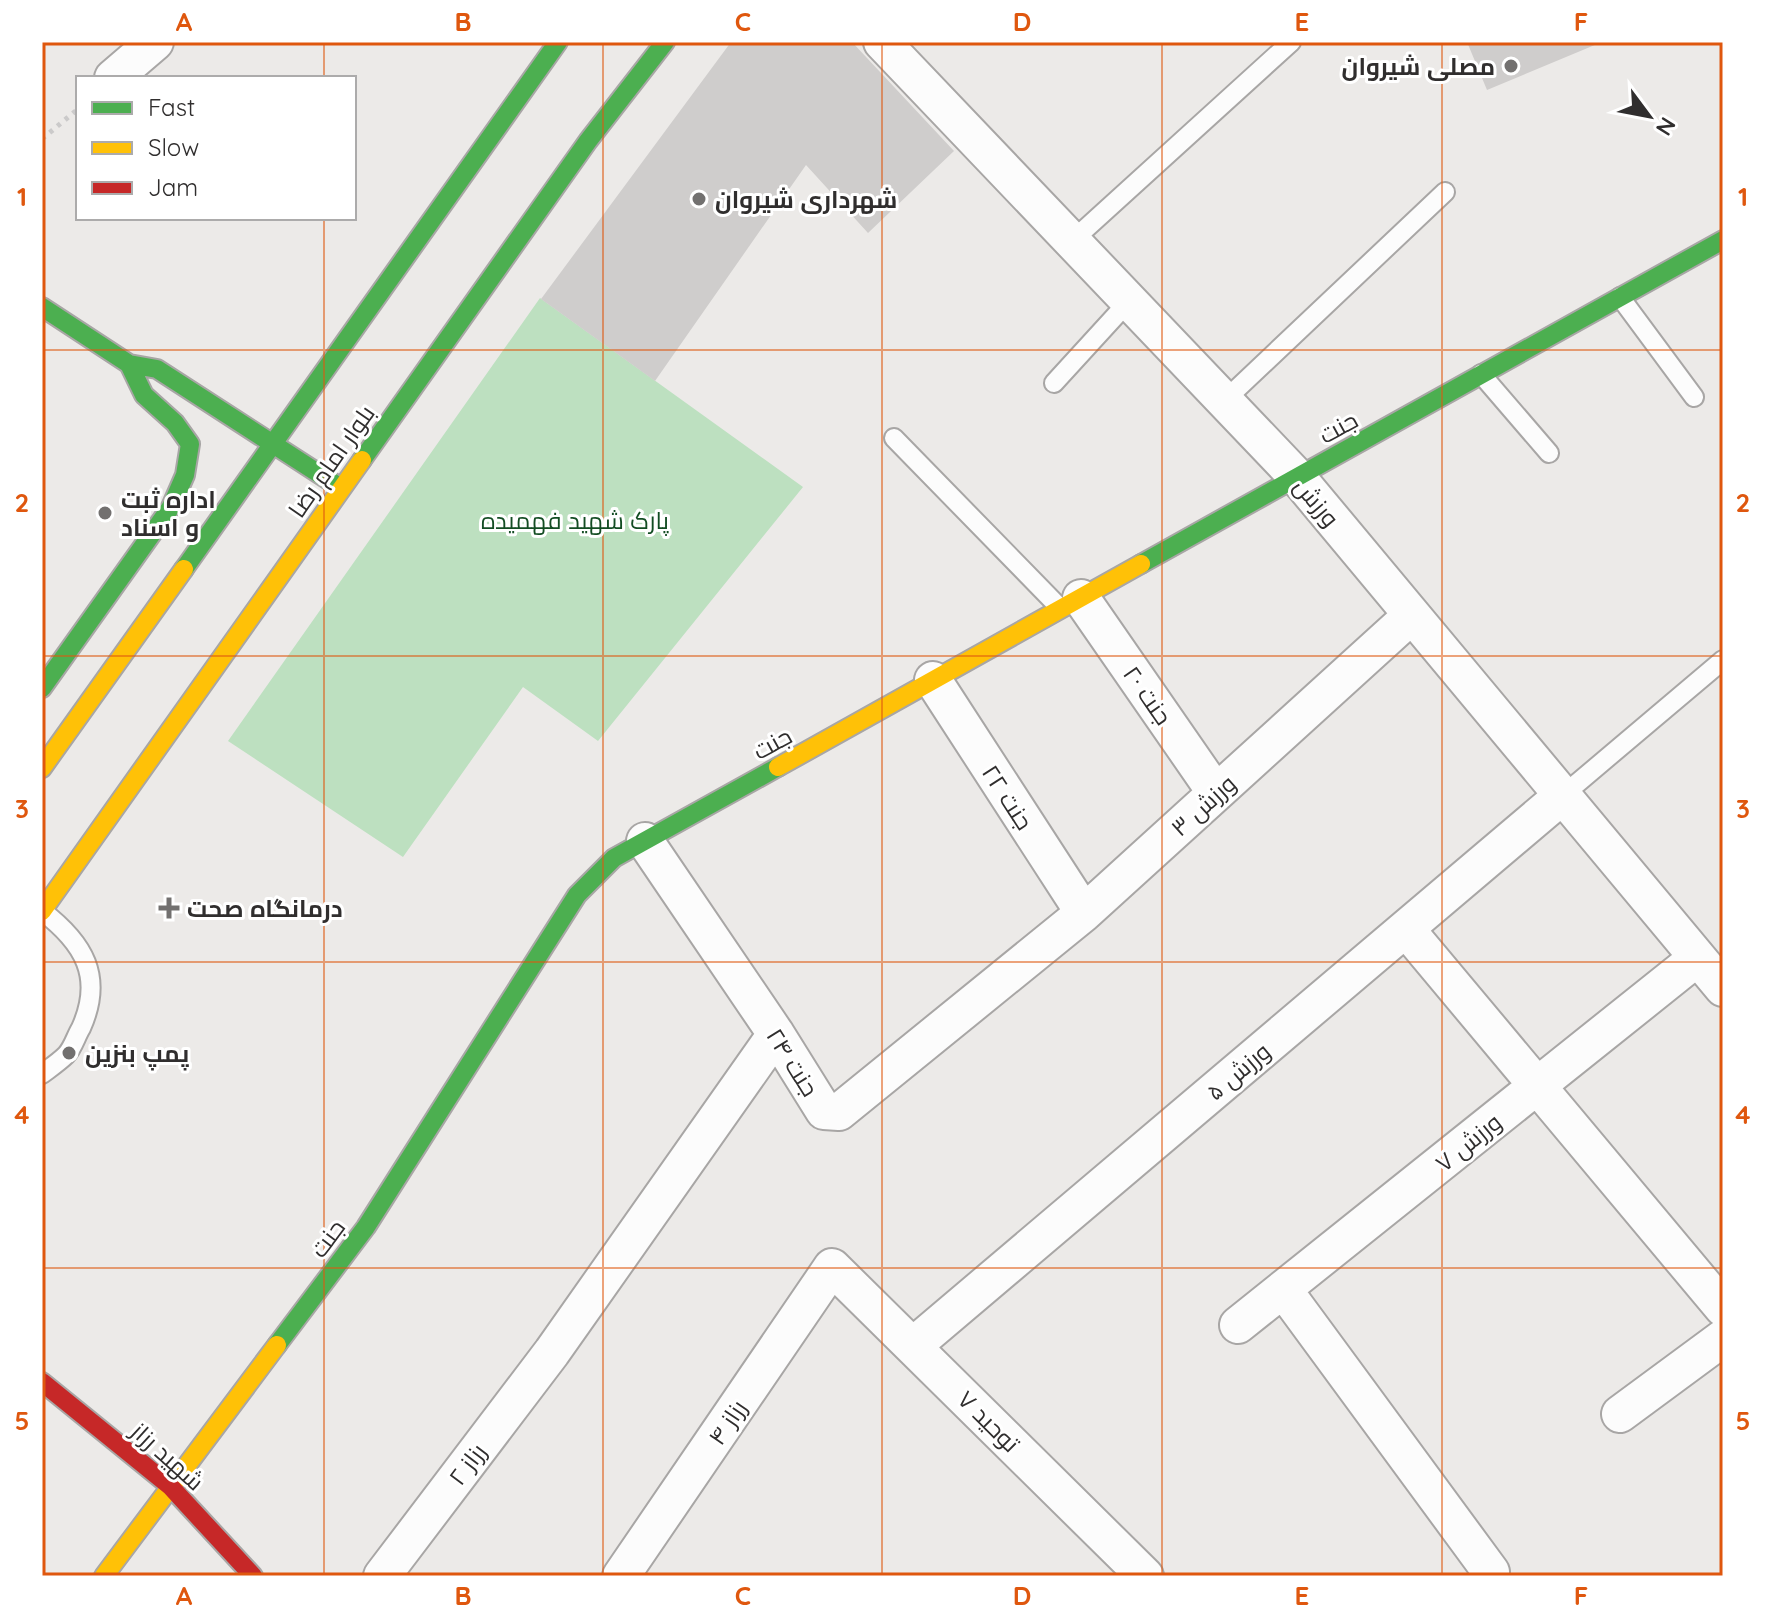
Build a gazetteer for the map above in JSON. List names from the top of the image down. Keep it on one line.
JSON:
{"streets":{"street":["جنت","بلوار امام رضا","ورزش","جنت ۲۰","جنت ۲۲","ورزش ۳","جنت ۲۴","ورزش ۵","ورزش ۷","توحید ۷","رزاز ۴","شهید رزاز","رزاز ۲"]},"crossings":[["جنت","ورزش"],["جنت","جنت ۲۰"],["جنت","جنت ۲۲"],["جنت","جنت ۲۴"],["جنت","شهید رزاز"],["ورزش","ورزش ۳"],["ورزش","ورزش ۵"],["ورزش","ورزش ۷"],["جنت ۲۰","ورزش ۳"],["جنت ۲۲","ورزش ۳"],["ورزش ۳","جنت ۲۴"],["جنت ۲۴","رزاز ۲"],["ورزش ۵","توحید ۷"],["توحید ۷","رزاز ۴"]],"parks":["پارک شهید فهمیده"],"places":{"other":["مصلی شیروان","شهرداری شیروان","اداره ثبت و اسناد","پمپ بنزین"],"health":["درمانگاه صحت"]},"legend":["Fast","Slow","Jam"],"north":"bottom right","grid":{"columns":["A","B","C","D","E","F"],"rows":["1","2","3","4","5"]}}
